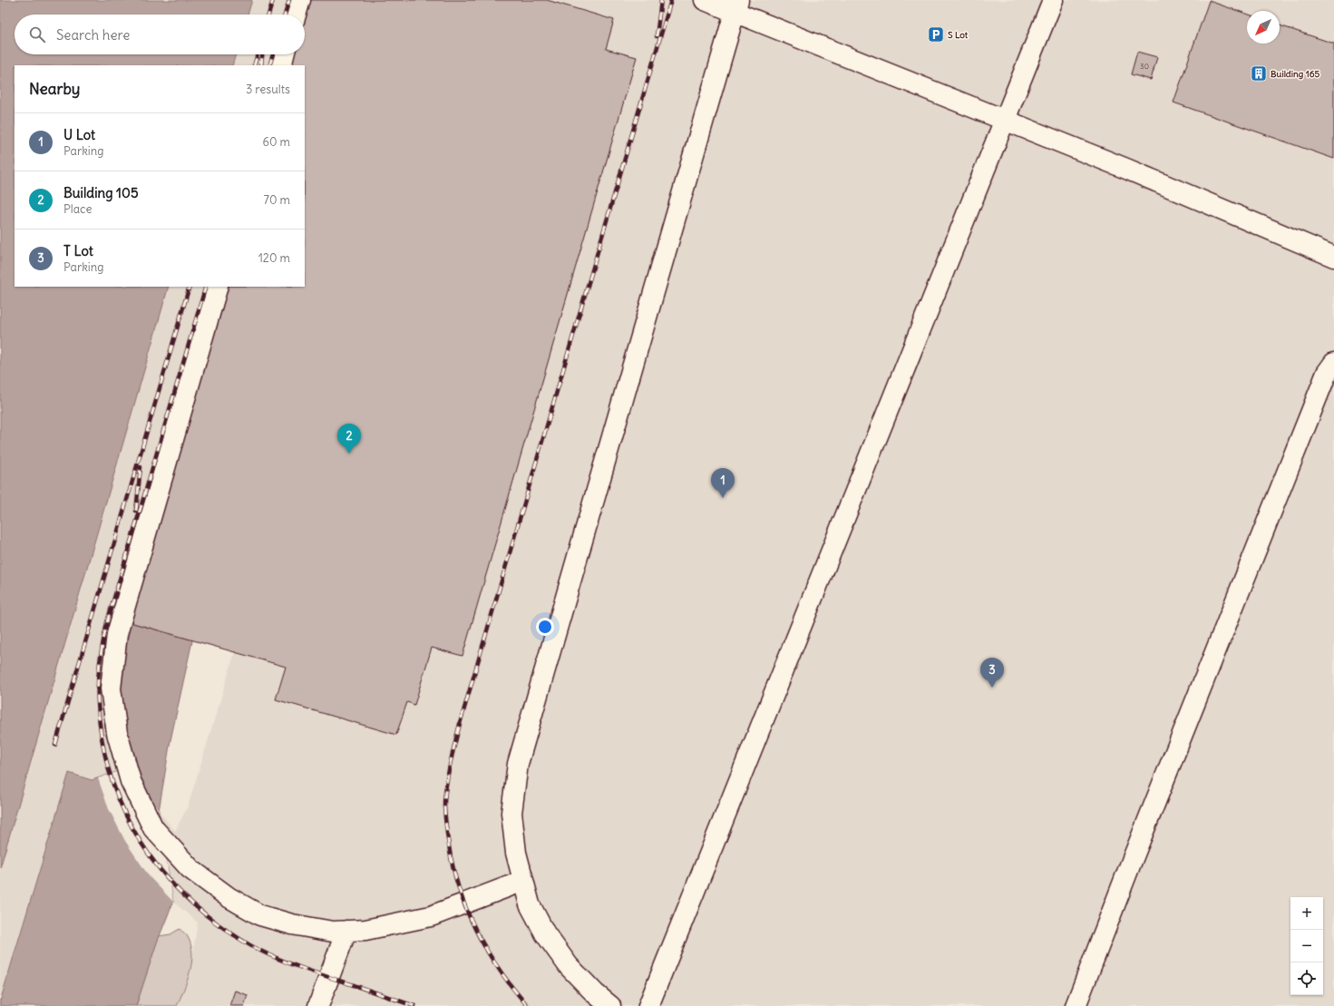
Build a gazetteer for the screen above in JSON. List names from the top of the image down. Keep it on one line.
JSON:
{"places":{"parking":["S Lot"],"building":["Building 165"]},"house_numbers":["30"],"north":"bottom left","page":{"search":"Search here","heading":["Nearby","3 results"],"list":[{"mark":"1","name":"U Lot","note":"Parking","value":"60 m"},{"mark":"2","name":"Building 105","note":"Place","value":"70 m"},{"mark":"3","name":"T Lot","note":"Parking","value":"120 m"}],"pins":["2","1","3"],"map_buttons":["+","−"]}}
